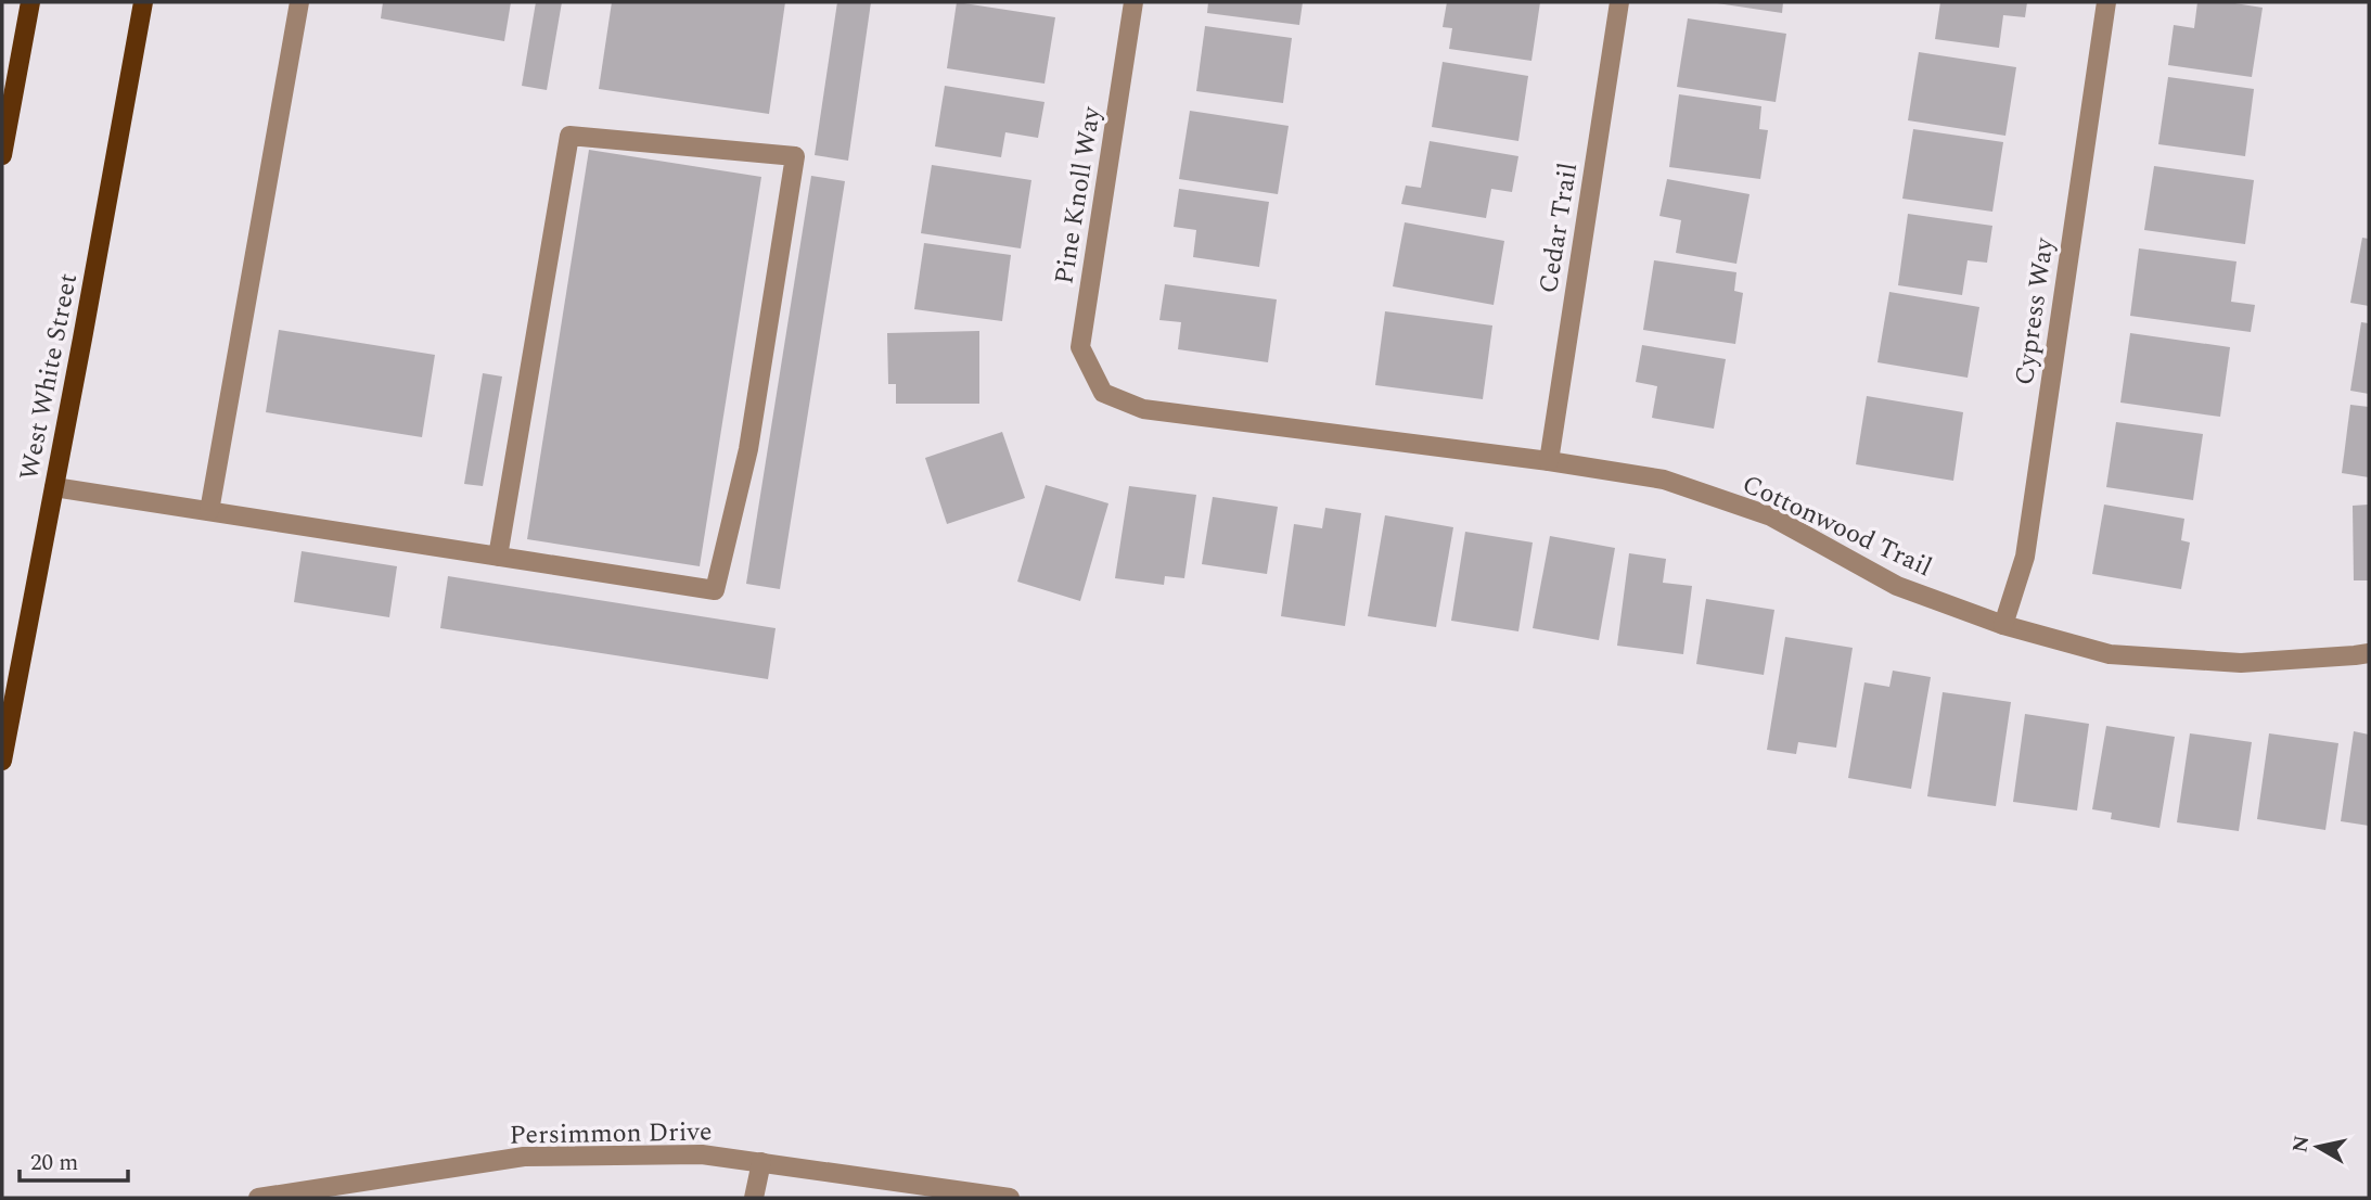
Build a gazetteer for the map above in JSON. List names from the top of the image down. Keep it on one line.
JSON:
{"streets":{"main road":["West White Street"],"street":["Pine Knoll Way","Cedar Trail","Cypress Way","Cottonwood Trail","Persimmon Drive"]},"crossings":[["Pine Knoll Way","Cottonwood Trail"],["Cedar Trail","Cottonwood Trail"],["Cypress Way","Cottonwood Trail"]],"scale_bar":"20 m","north":"left"}
